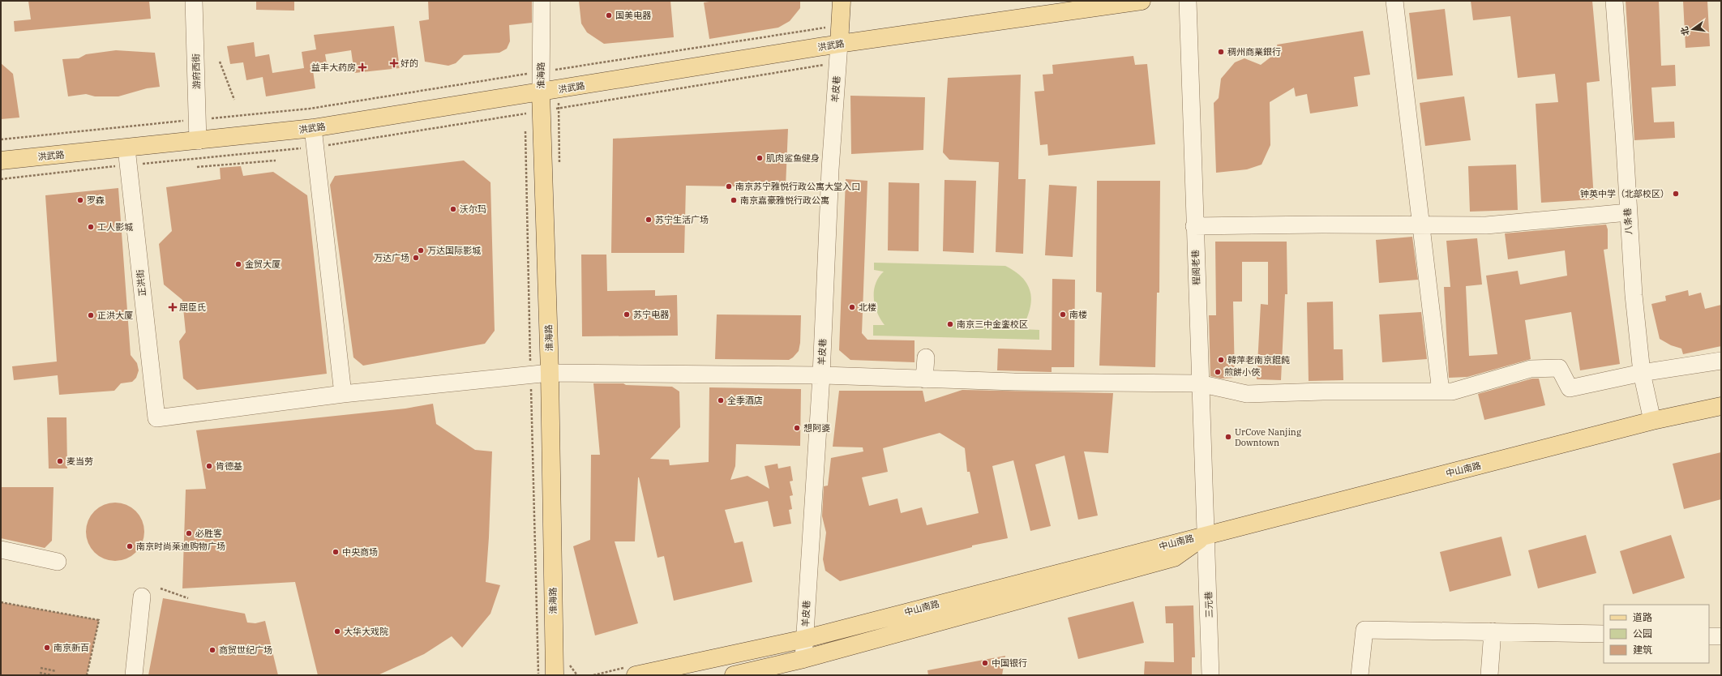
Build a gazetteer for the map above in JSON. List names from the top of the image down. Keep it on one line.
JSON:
{"streets":{"main road":["洪武路","淮海路","中山南路"],"street":["游府西街","羊皮巷","八条巷","程阁老巷","正洪街","三元巷"]},"crossings":[["洪武路","游府西街"],["洪武路","淮海路"],["洪武路","羊皮巷"],["洪武路","正洪街"],["羊皮巷","中山南路"],["程阁老巷","中山南路"],["程阁老巷","三元巷"],["中山南路","三元巷"]],"places":{"other":["国美电器","稠州商業銀行","肌肉鲨鱼健身","南京苏宁雅悦行政公寓大堂入口","钟英中学（北部校区）","罗森","南京嘉豪雅悦行政公寓","沃尔玛","苏宁生活广场","工人影城","万达国际影城","万达广场","金贸大厦","北楼","苏宁电器","南楼","正洪大厦","南京三中金銮校区","韓萍老南京餛飩","煎餅小俠","全季酒店","想阿婆","UrCove Nanjing Downtown","麦当劳","肯德基","必胜客","南京时尚莱迪购物广场","中央商场","大华大戏院","南京新百","商贸世纪广场","中国银行"],"health":["好的","益丰大药房","屈臣氏"]},"legend":["道路","公园","建筑"],"north":"left"}
